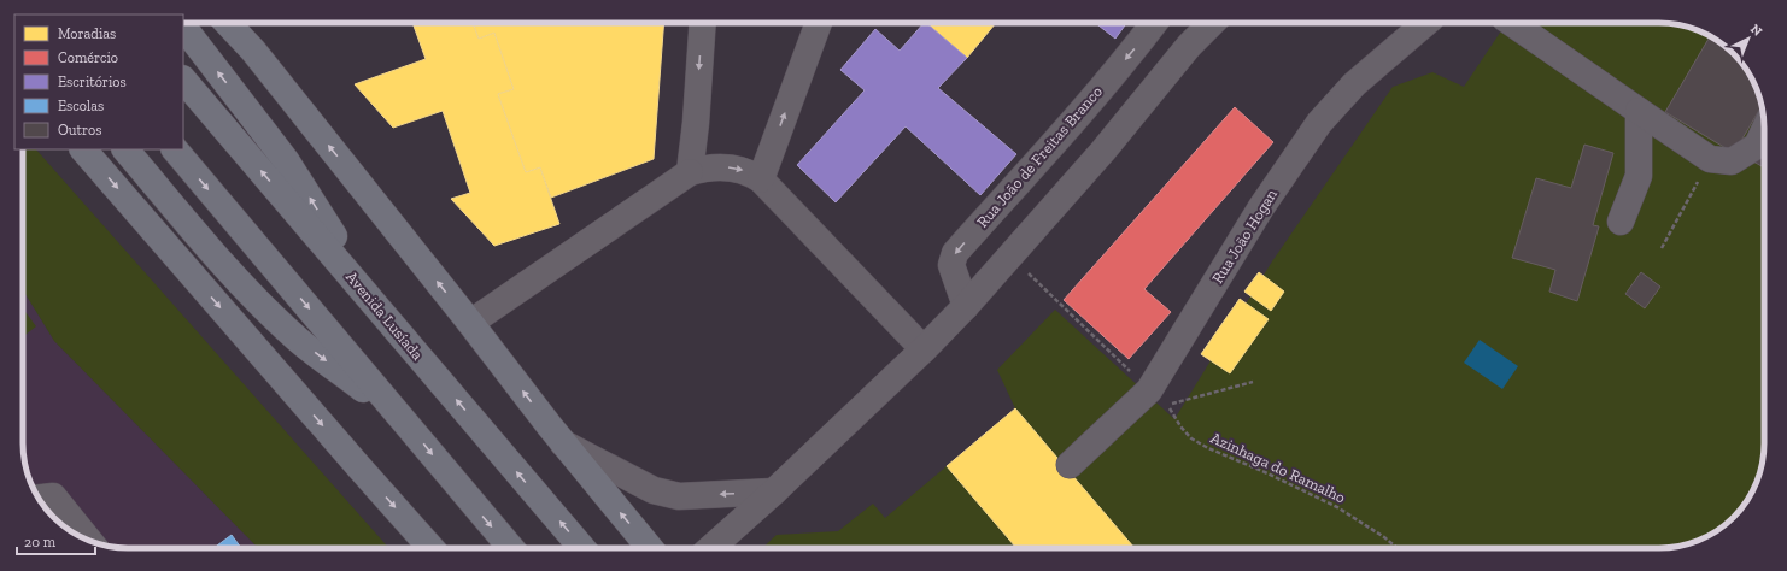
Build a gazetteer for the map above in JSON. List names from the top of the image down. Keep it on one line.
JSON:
{"streets":{"main road":["Avenida Lusíada"],"street":["Rua João de Freitas Branco","Rua João Hogan"],"path":["Azinhaga do Ramalho"]},"legend":["Moradias","Comércio","Escritórios","Escolas","Outros"],"scale_bar":"20 m","north":"top right"}
